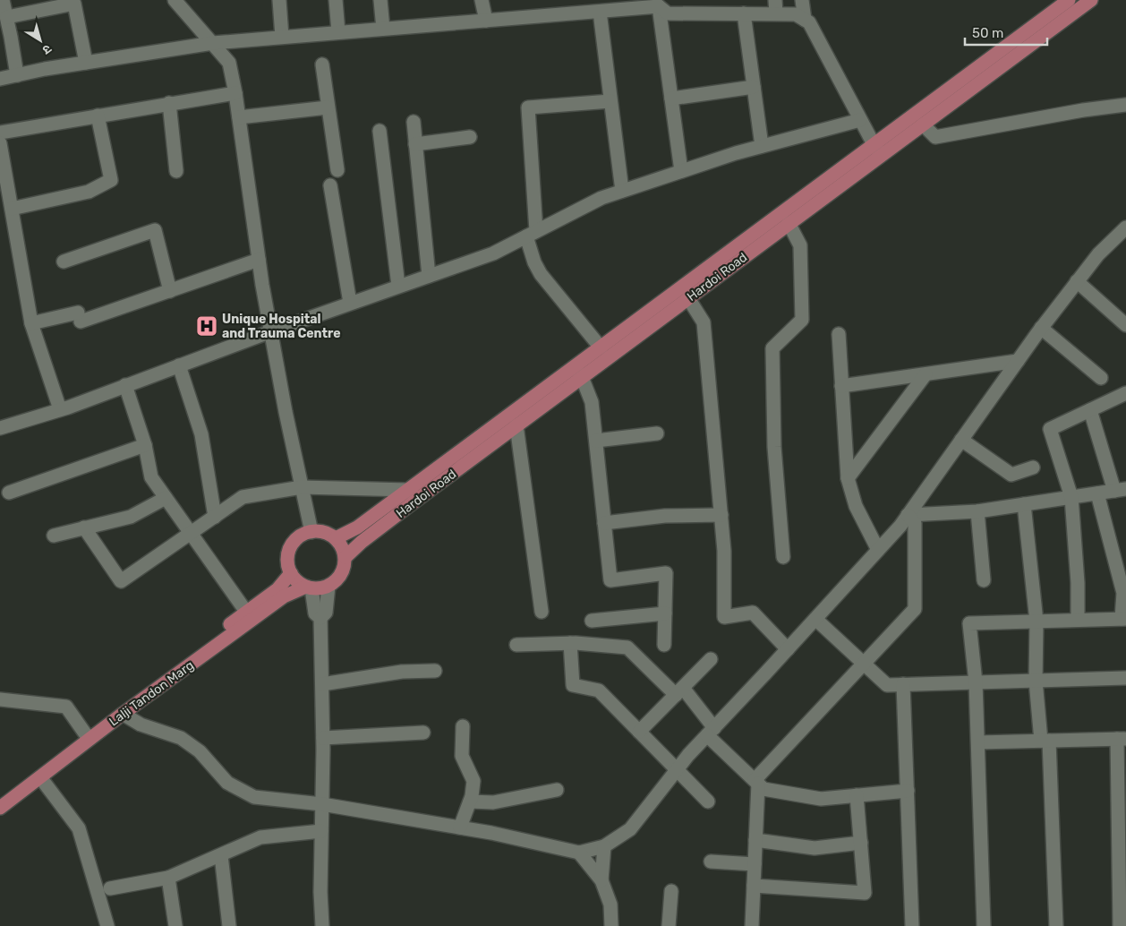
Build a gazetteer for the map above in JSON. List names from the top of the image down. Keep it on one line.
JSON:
{"streets":{"main road":["Hardoi Road","Lalji Tandon Marg"]},"crossings":[["Hardoi Road","Lalji Tandon Marg"]],"places":{"hospital":["Unique Hospital and Trauma Centre"]},"scale_bar":"50 m","north":"bottom right"}
